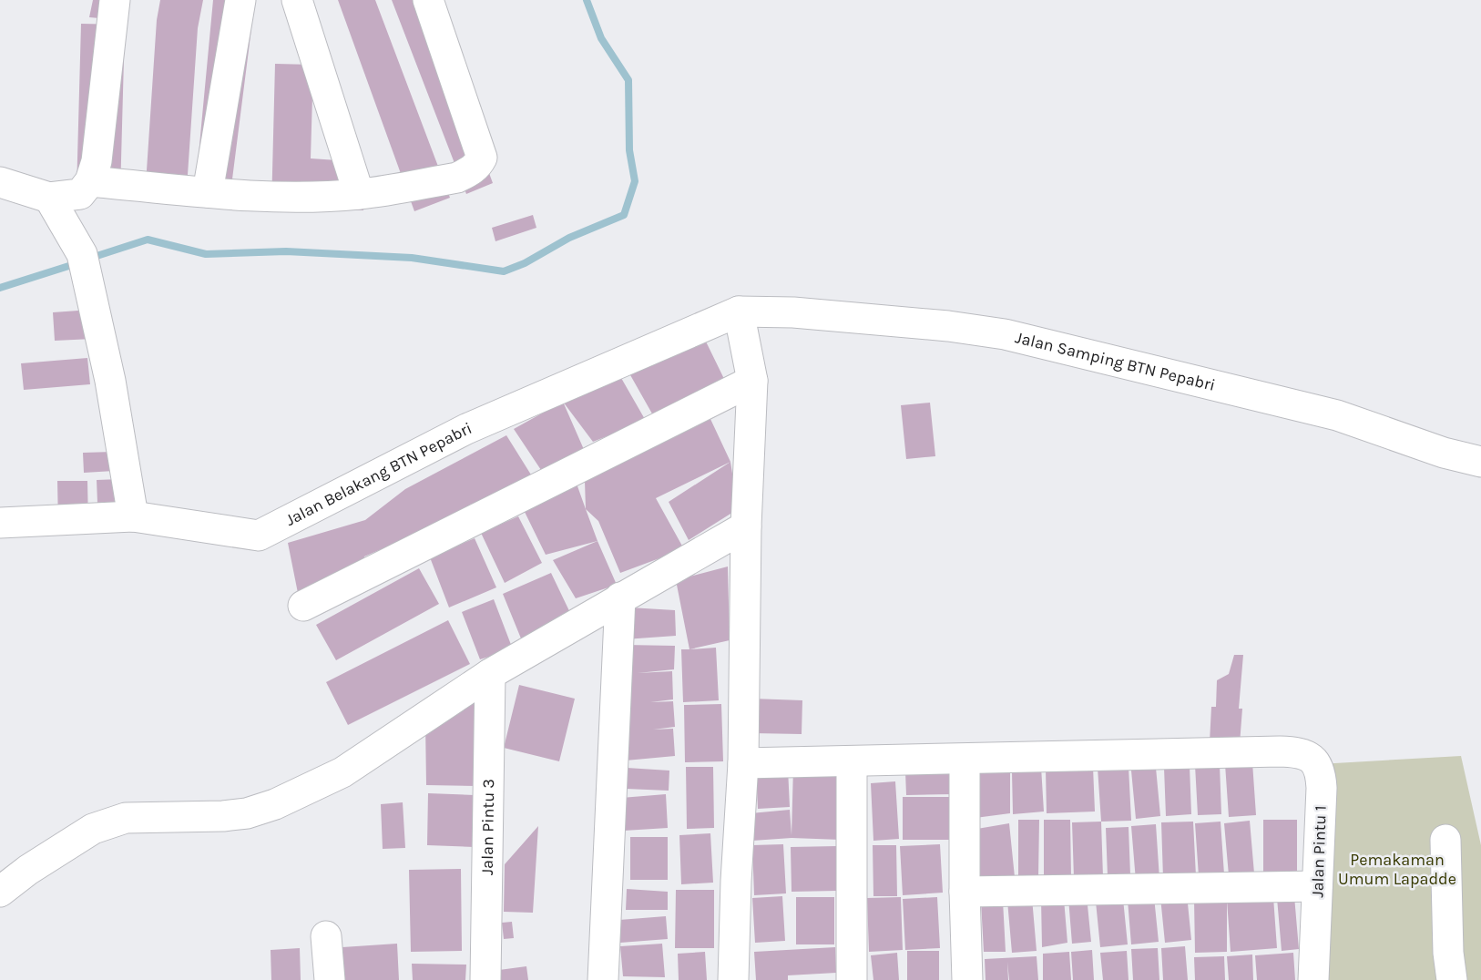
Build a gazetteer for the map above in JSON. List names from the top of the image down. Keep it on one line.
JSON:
{"streets":{"street":["Jalan Samping BTN Pepabri","Jalan Belakang BTN Pepabri","Jalan Pintu 3","Jalan Pintu 1"]},"crossings":[["Jalan Samping BTN Pepabri","Jalan Belakang BTN Pepabri"]],"parks":["Pemakaman Umum Lapadde"]}
